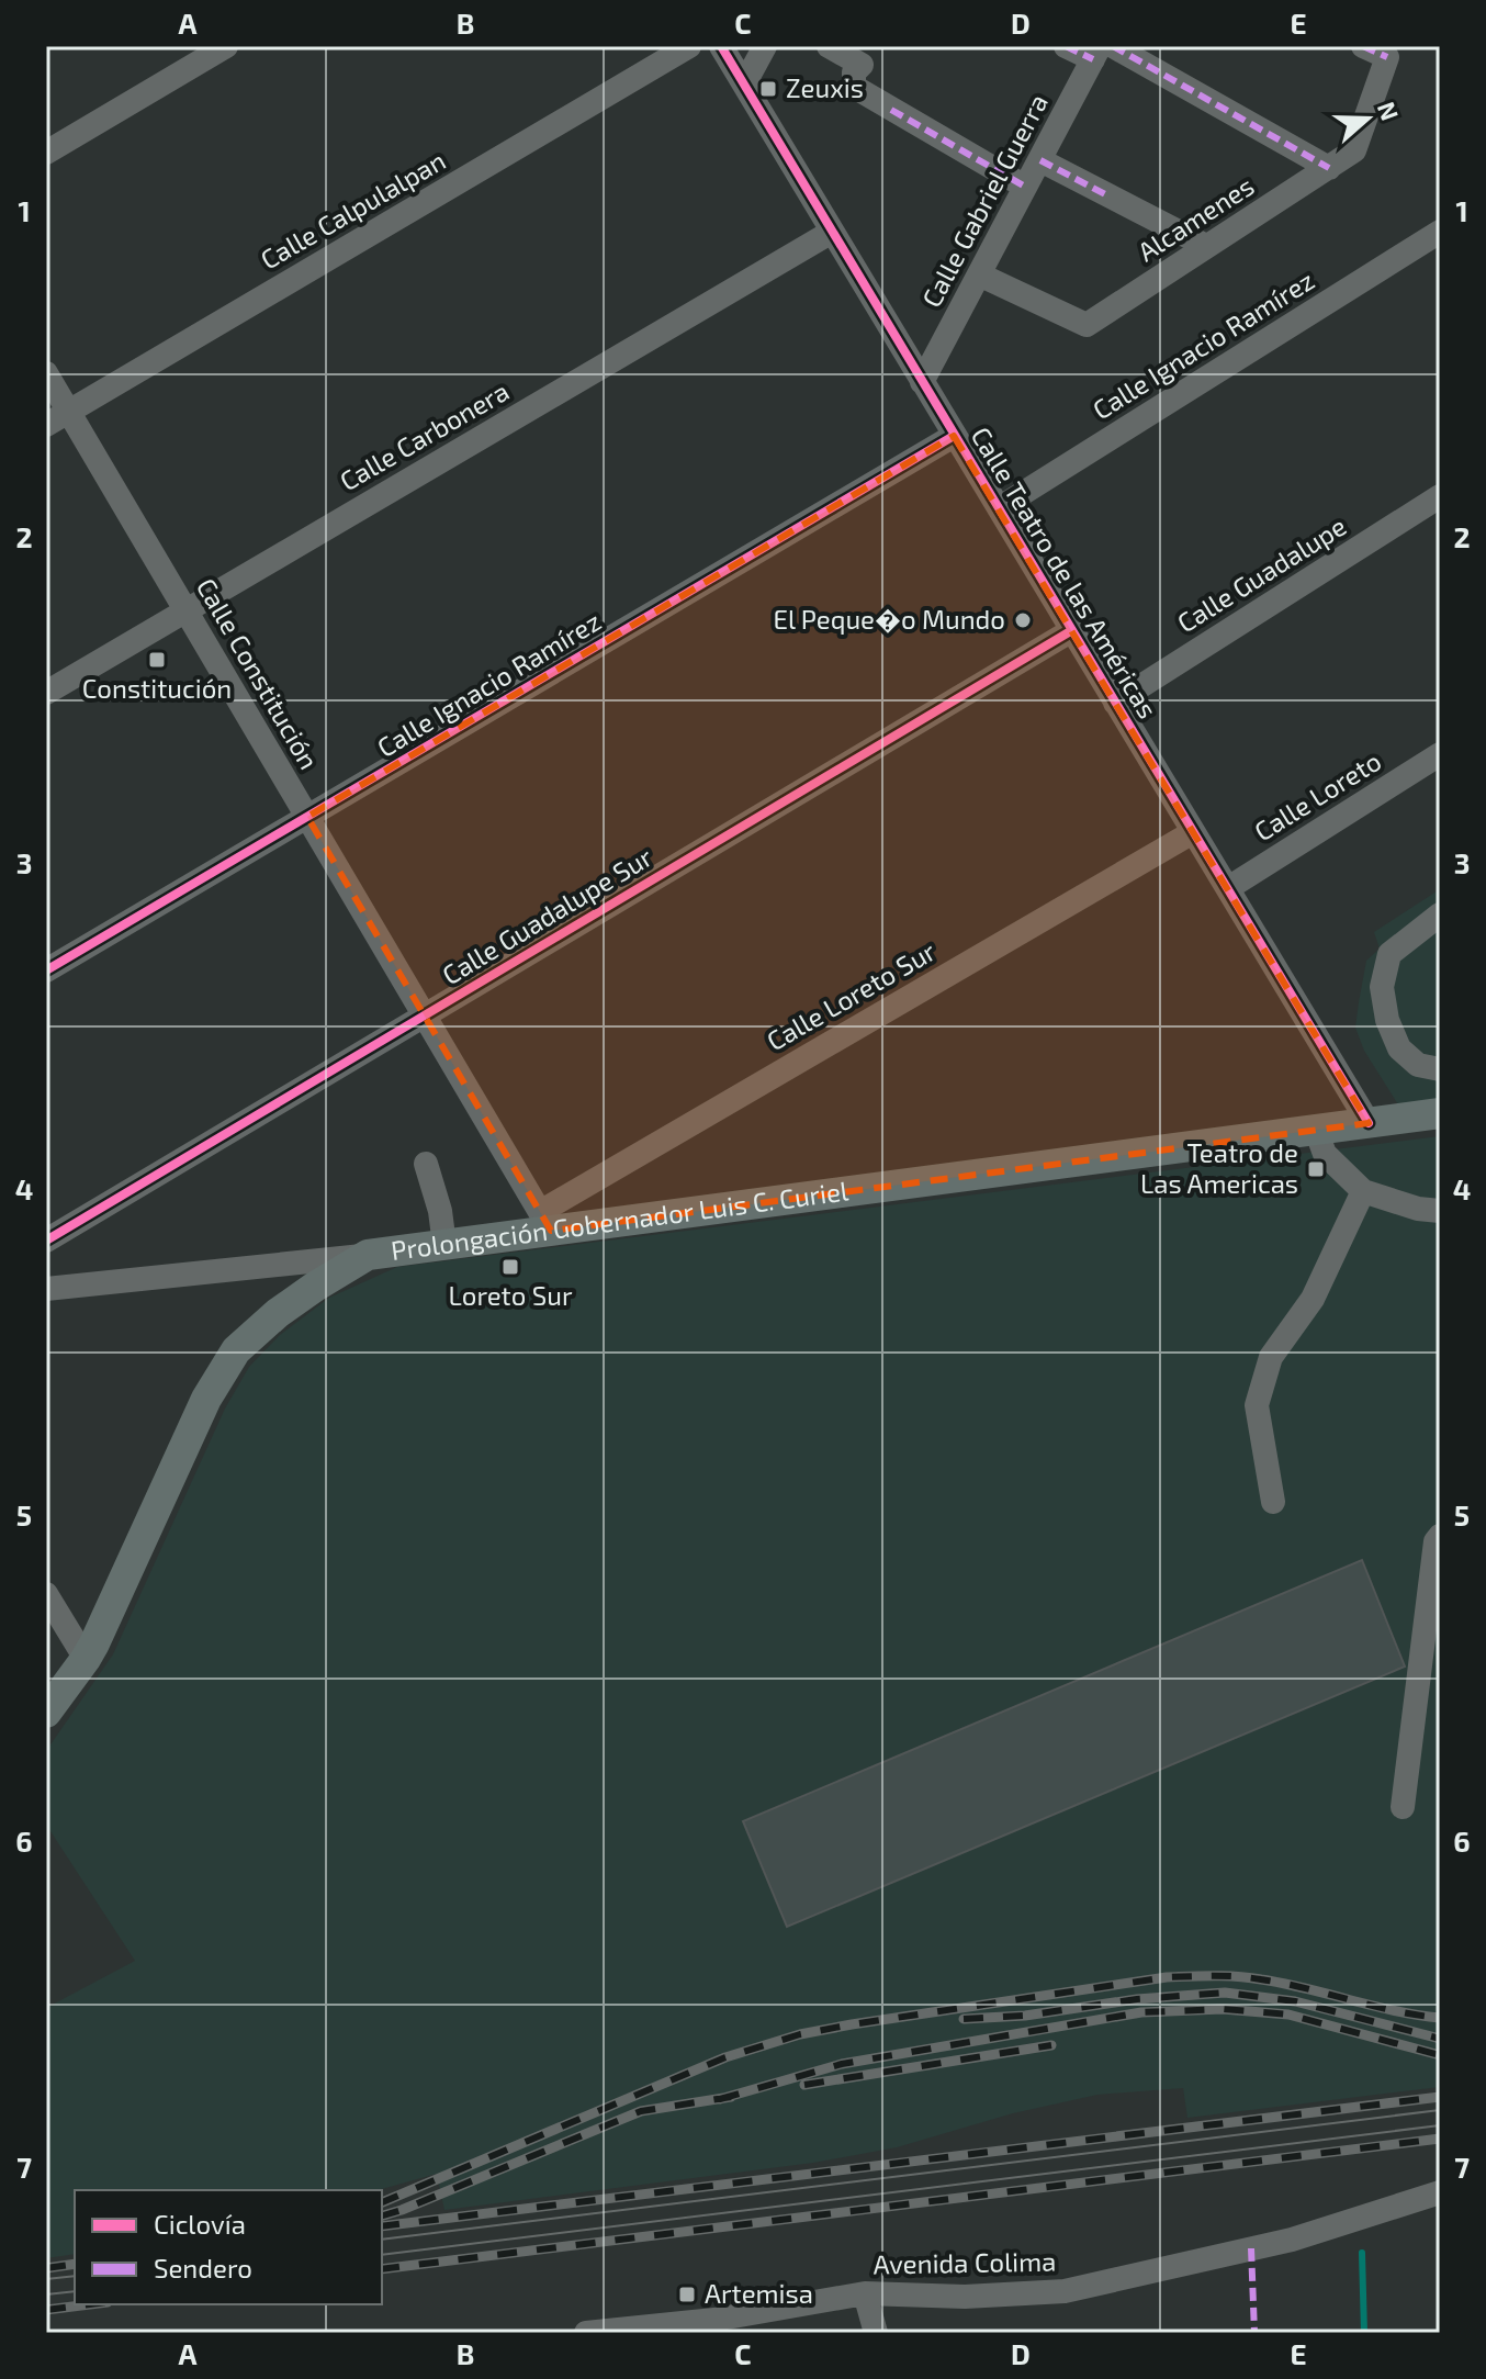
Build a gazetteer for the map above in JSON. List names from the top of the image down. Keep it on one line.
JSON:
{"streets":{"main road":["Prolongación Gobernador Luis C. Curiel"],"street":["Calle Gabriel Guerra","Calle Calpulalpan","Alcamenes","Calle Ignacio Ramírez","Calle Carbonera","Calle Teatro de las Américas","Calle Guadalupe","Calle Constitución","Calle Loreto","Calle Guadalupe Sur","Calle Loreto Sur","Avenida Colima"]},"crossings":[["Calle Gabriel Guerra","Alcamenes"],["Calle Gabriel Guerra","Calle Teatro de las Américas"],["Calle Calpulalpan","Calle Constitución"],["Calle Ignacio Ramírez","Calle Teatro de las Américas"],["Calle Ignacio Ramírez","Calle Constitución"],["Calle Carbonera","Calle Teatro de las Américas"],["Calle Carbonera","Calle Constitución"],["Calle Teatro de las Américas","Calle Guadalupe"],["Calle Teatro de las Américas","Calle Loreto"],["Calle Teatro de las Américas","Calle Guadalupe Sur"],["Calle Teatro de las Américas","Calle Loreto Sur"],["Calle Teatro de las Américas","Prolongación Gobernador Luis C. Curiel"],["Calle Constitución","Calle Guadalupe Sur"],["Calle Constitución","Calle Loreto Sur"],["Calle Constitución","Prolongación Gobernador Luis C. Curiel"],["Calle Loreto Sur","Prolongación Gobernador Luis C. Curiel"]],"places":{"transit":["Zeuxis","Constitución","Teatro de Las Americas","Loreto Sur","Artemisa"],"other":["El Peque�o Mundo"]},"legend":["Ciclovía","Sendero"],"north":"right","grid":{"columns":["A","B","C","D","E"],"rows":["1","2","3","4","5","6","7"]}}
